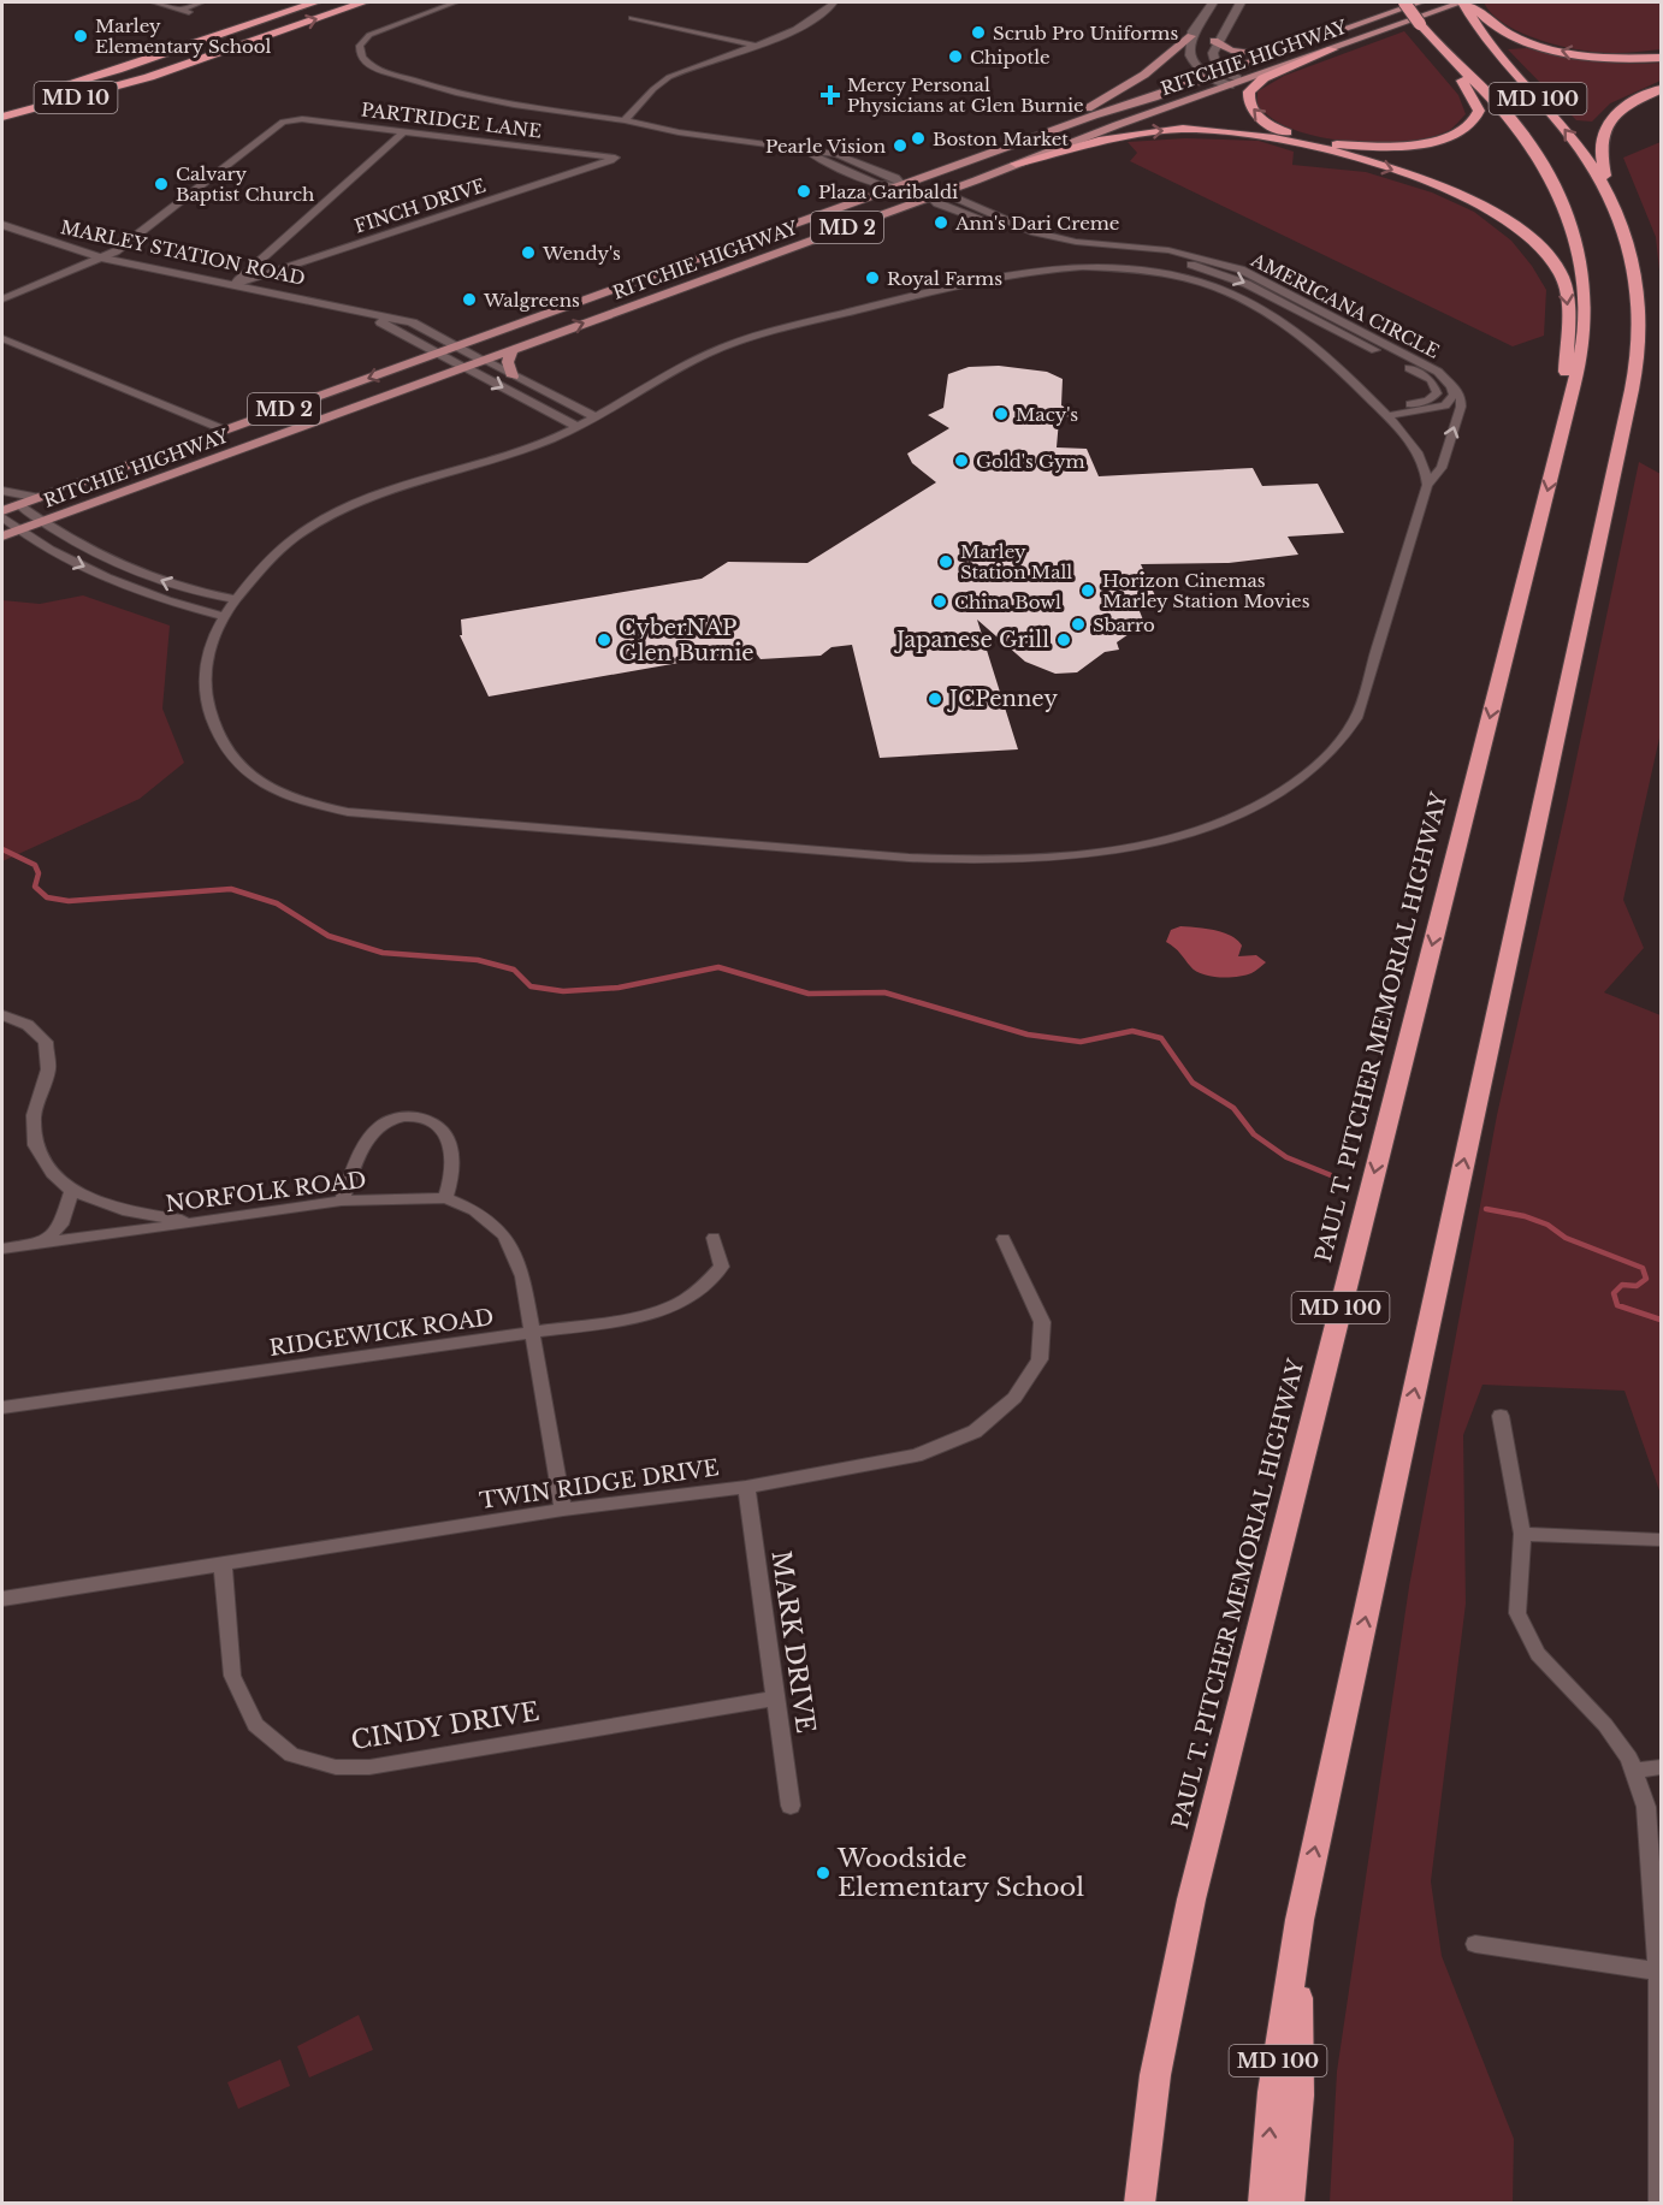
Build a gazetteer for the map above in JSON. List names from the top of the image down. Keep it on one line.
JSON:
{"streets":{"highway":["MD 10","MD 100","PAUL T. PITCHER MEMORIAL HIGHWAY"],"main road":["RITCHIE HIGHWAY","MD 2","MARLEY STATION ROAD"],"street":["PARTRIDGE LANE","FINCH DRIVE","AMERICANA CIRCLE","NORFOLK ROAD","RIDGEWICK ROAD","TWIN RIDGE DRIVE","MARK DRIVE","CINDY DRIVE"]},"crossings":[["RITCHIE HIGHWAY","MD 100"],["RITCHIE HIGHWAY","MARLEY STATION ROAD"],["RITCHIE HIGHWAY","AMERICANA CIRCLE"],["PARTRIDGE LANE","FINCH DRIVE"],["PARTRIDGE LANE","MARLEY STATION ROAD"],["FINCH DRIVE","MARLEY STATION ROAD"],["NORFOLK ROAD","RIDGEWICK ROAD"],["NORFOLK ROAD","TWIN RIDGE DRIVE"],["TWIN RIDGE DRIVE","MARK DRIVE"],["TWIN RIDGE DRIVE","CINDY DRIVE"],["MARK DRIVE","CINDY DRIVE"]],"places":{"other":["Scrub Pro Uniforms","Marley Elementary School","Chipotle","Boston Market","Pearle Vision","Calvary Baptist Church","Plaza Garibaldi","Ann's Dari Creme","Wendy's","Royal Farms","Walgreens","Macy's","Gold's Gym","Marley Station Mall","Horizon Cinemas Marley Station Movies","China Bowl","Sbarro","CyberNAP Glen Burnie","Japanese Grill","JCPenney","Woodside Elementary School"],"health":["Mercy Personal Physicians at Glen Burnie"]}}
